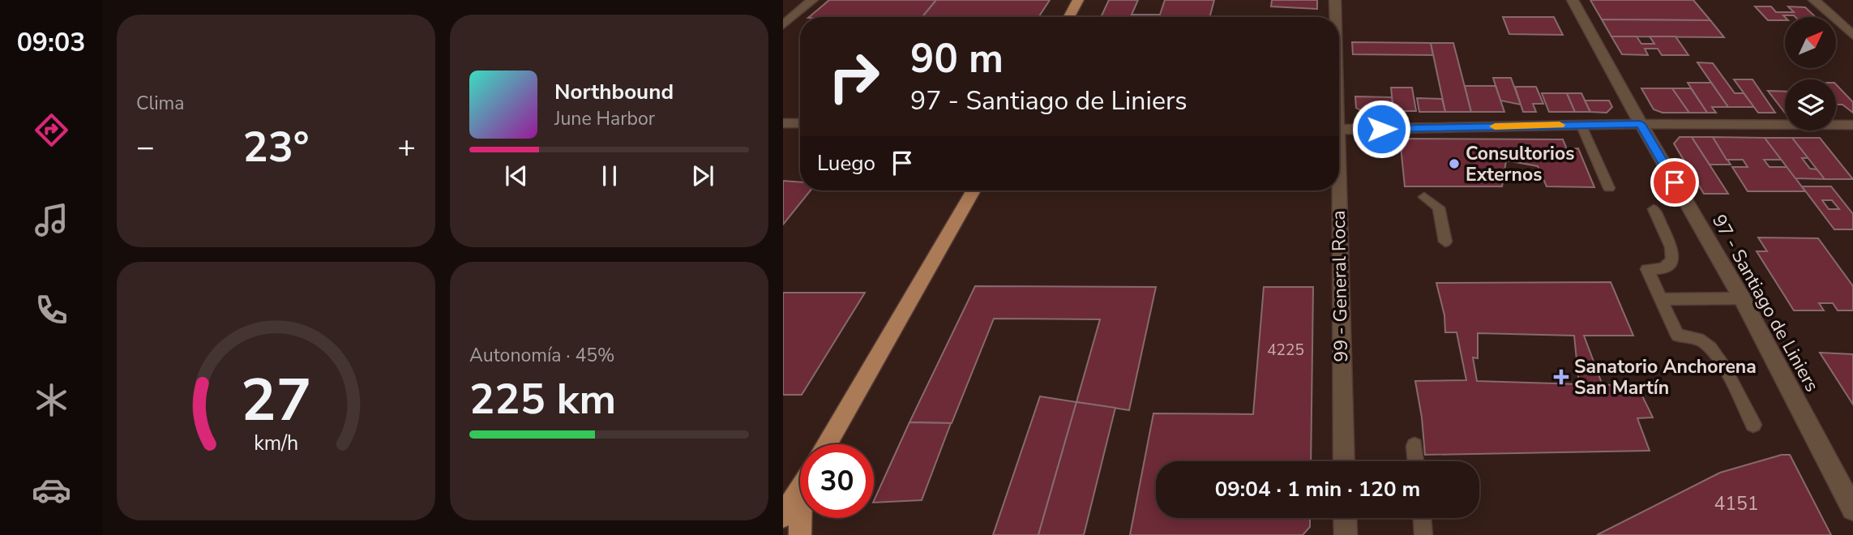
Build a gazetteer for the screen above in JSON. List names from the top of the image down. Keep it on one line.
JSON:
{"streets":{"street":["99 - General Roca","97 - Santiago de Liniers"]},"places":{"other":["Consultorios Externos"],"health":["Sanatorio Anchorena San Martín"]},"house_numbers":["4225","4151"],"north":"top right","page":{"tabs":"09:03","tile":["Clima",["Autonomía · 45%","225 km"]],"turn":["90 m","97 - Santiago de Liniers"],"song":["Northbound","June Harbor"],"heat":["−","23°","+"],"then":"Luego","limit":"30","trip":"09:04 · 1 min · 120 m","gauge":["27","km/h"]}}
